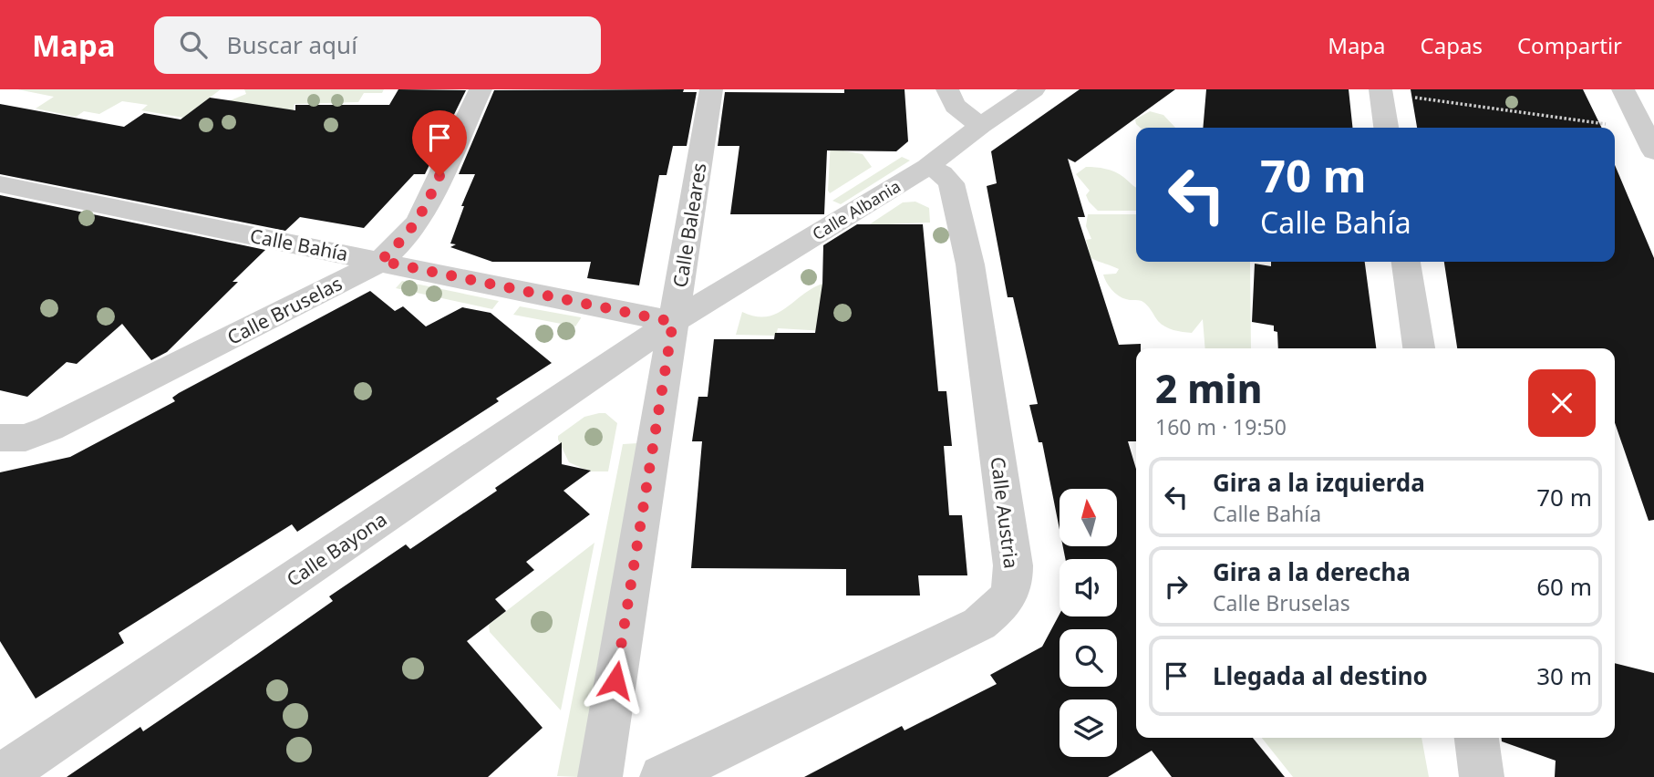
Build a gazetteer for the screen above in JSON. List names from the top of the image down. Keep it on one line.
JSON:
{"streets":{"street":["Calle Albania","Calle Baleares","Calle Bahía","Calle Bruselas","Calle Austria","Calle Bayona"]},"crossings":[["Calle Albania","Calle Baleares"],["Calle Albania","Calle Bahía"],["Calle Albania","Calle Austria"],["Calle Albania","Calle Bayona"],["Calle Baleares","Calle Bahía"],["Calle Baleares","Calle Bayona"],["Calle Bahía","Calle Bruselas"],["Calle Bahía","Calle Bayona"]],"north":"top","page":{"header":"Mapa","search":"Buscar aquí","nav":["Mapa","Capas","Compartir"],"turn":["70 m","Calle Bahía"],"heading":["2 min","160 m · 19:50"],"list":[{"name":"Gira a la izquierda","note":"Calle Bahía","value":"70 m"},{"name":"Gira a la derecha","note":"Calle Bruselas","value":"60 m"},{"name":"Llegada al destino","value":"30 m"}]}}
